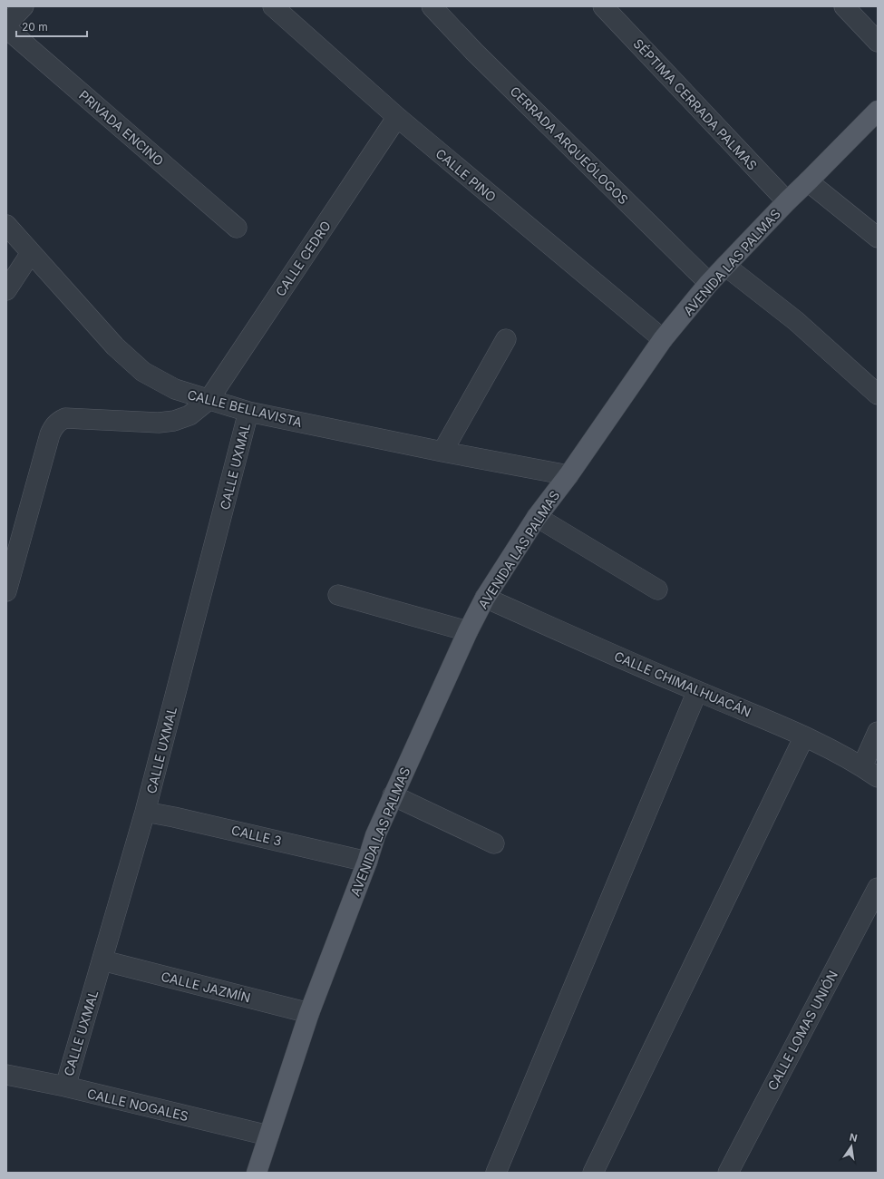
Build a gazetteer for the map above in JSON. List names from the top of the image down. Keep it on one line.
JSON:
{"streets":{"main road":["AVENIDA LAS PALMAS"],"street":["SÉPTIMA CERRADA PALMAS","PRIVADA ENCINO","CERRADA ARQUEÓLOGOS","CALLE PINO","CALLE CEDRO","CALLE BELLAVISTA","CALLE UXMAL","CALLE CHIMALHUACÁN","CALLE 3","CALLE JAZMÍN","CALLE LOMAS UNIÓN","CALLE NOGALES"]},"crossings":[["SÉPTIMA CERRADA PALMAS","AVENIDA LAS PALMAS"],["CERRADA ARQUEÓLOGOS","AVENIDA LAS PALMAS"],["CALLE PINO","CALLE CEDRO"],["CALLE PINO","AVENIDA LAS PALMAS"],["CALLE CEDRO","CALLE BELLAVISTA"],["AVENIDA LAS PALMAS","CALLE BELLAVISTA"],["AVENIDA LAS PALMAS","CALLE CHIMALHUACÁN"],["AVENIDA LAS PALMAS","CALLE 3"],["AVENIDA LAS PALMAS","CALLE JAZMÍN"],["AVENIDA LAS PALMAS","CALLE NOGALES"],["CALLE BELLAVISTA","CALLE UXMAL"],["CALLE UXMAL","CALLE 3"],["CALLE UXMAL","CALLE JAZMÍN"],["CALLE UXMAL","CALLE NOGALES"]],"scale_bar":"20 m","north":"top"}
